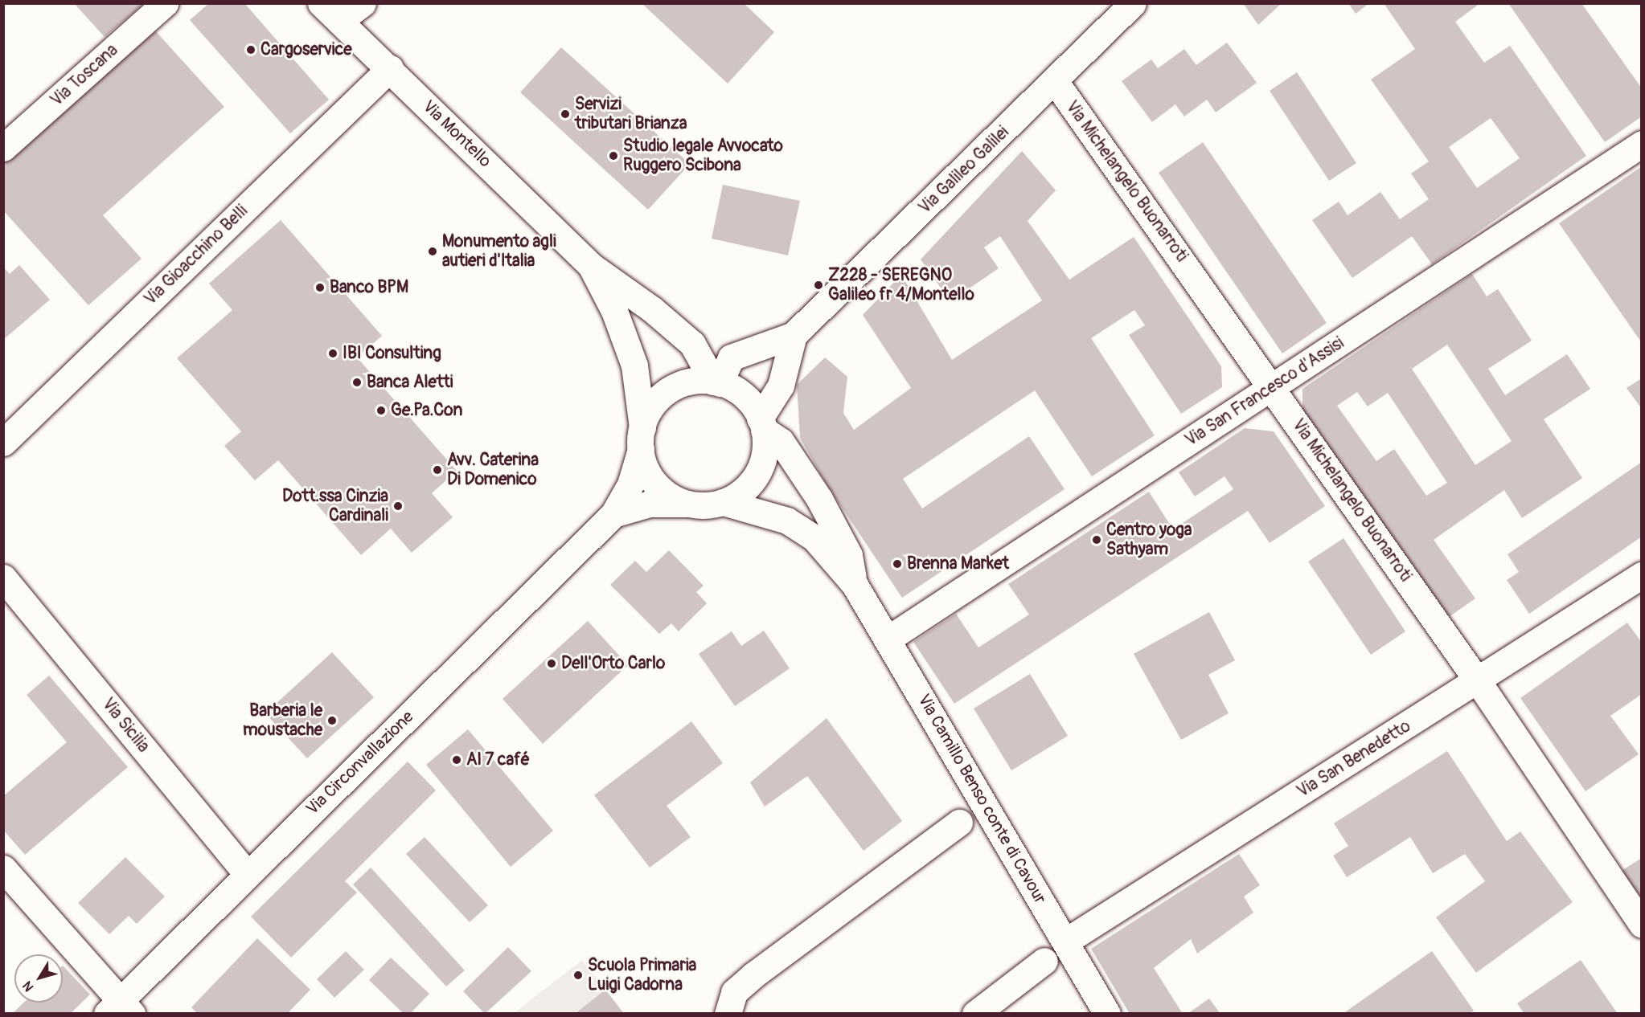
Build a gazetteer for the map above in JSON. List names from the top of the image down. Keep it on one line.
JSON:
{"streets":{"street":["Via Toscana","Via Montello","Via Galileo Galilei","Via Michelangelo Buonarroti","Via Gioacchino Belli","Via San Francesco d'Assisi","Via Sicilia","Via San Benedetto","Via Circonvallazione","Via Camillo Benso conte di Cavour"]},"crossings":[["Via Montello","Via Gioacchino Belli"],["Via Montello","Via Circonvallazione"],["Via Montello","Via Camillo Benso conte di Cavour"],["Via Galileo Galilei","Via Michelangelo Buonarroti"],["Via Michelangelo Buonarroti","Via San Francesco d'Assisi"],["Via Michelangelo Buonarroti","Via San Benedetto"],["Via San Francesco d'Assisi","Via Camillo Benso conte di Cavour"],["Via Sicilia","Via Circonvallazione"],["Via San Benedetto","Via Camillo Benso conte di Cavour"],["Via Circonvallazione","Via Camillo Benso conte di Cavour"]],"places":["Cargoservice","Servizi tributari Brianza","Studio legale Avvocato Ruggero Scibona","Monumento agli autieri d'Italia","Z228 - SEREGNO Galileo fr 4/Montello","Banco BPM","IBI Consulting","Banca Aletti","Ge.Pa.Con","Avv. Caterina Di Domenico","Dott.ssa Cinzia Cardinali","Centro yoga Sathyam","Brenna Market","Dell'Orto Carlo","Barberia le moustache","Al 7 café","Scuola Primaria Luigi Cadorna"],"north":"bottom left"}
